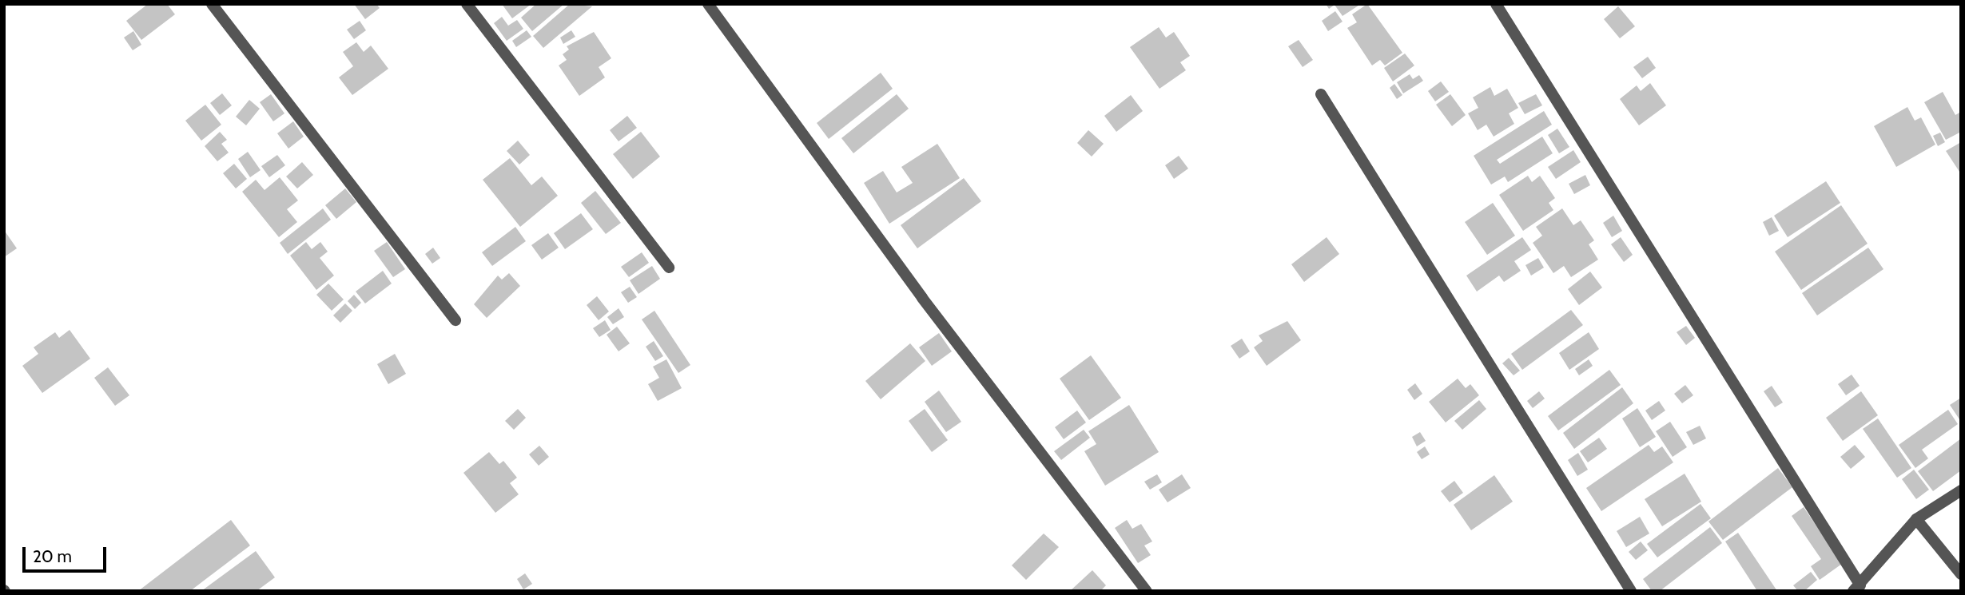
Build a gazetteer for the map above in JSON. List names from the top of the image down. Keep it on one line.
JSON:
{"scale_bar":"20 m"}
